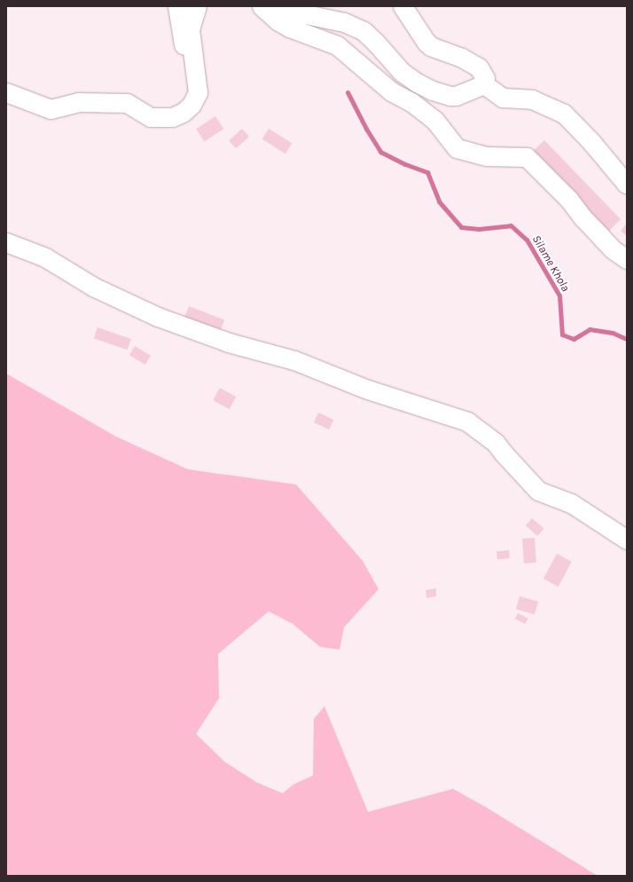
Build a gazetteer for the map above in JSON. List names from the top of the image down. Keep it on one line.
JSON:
{"water":["Silame Khola"]}
